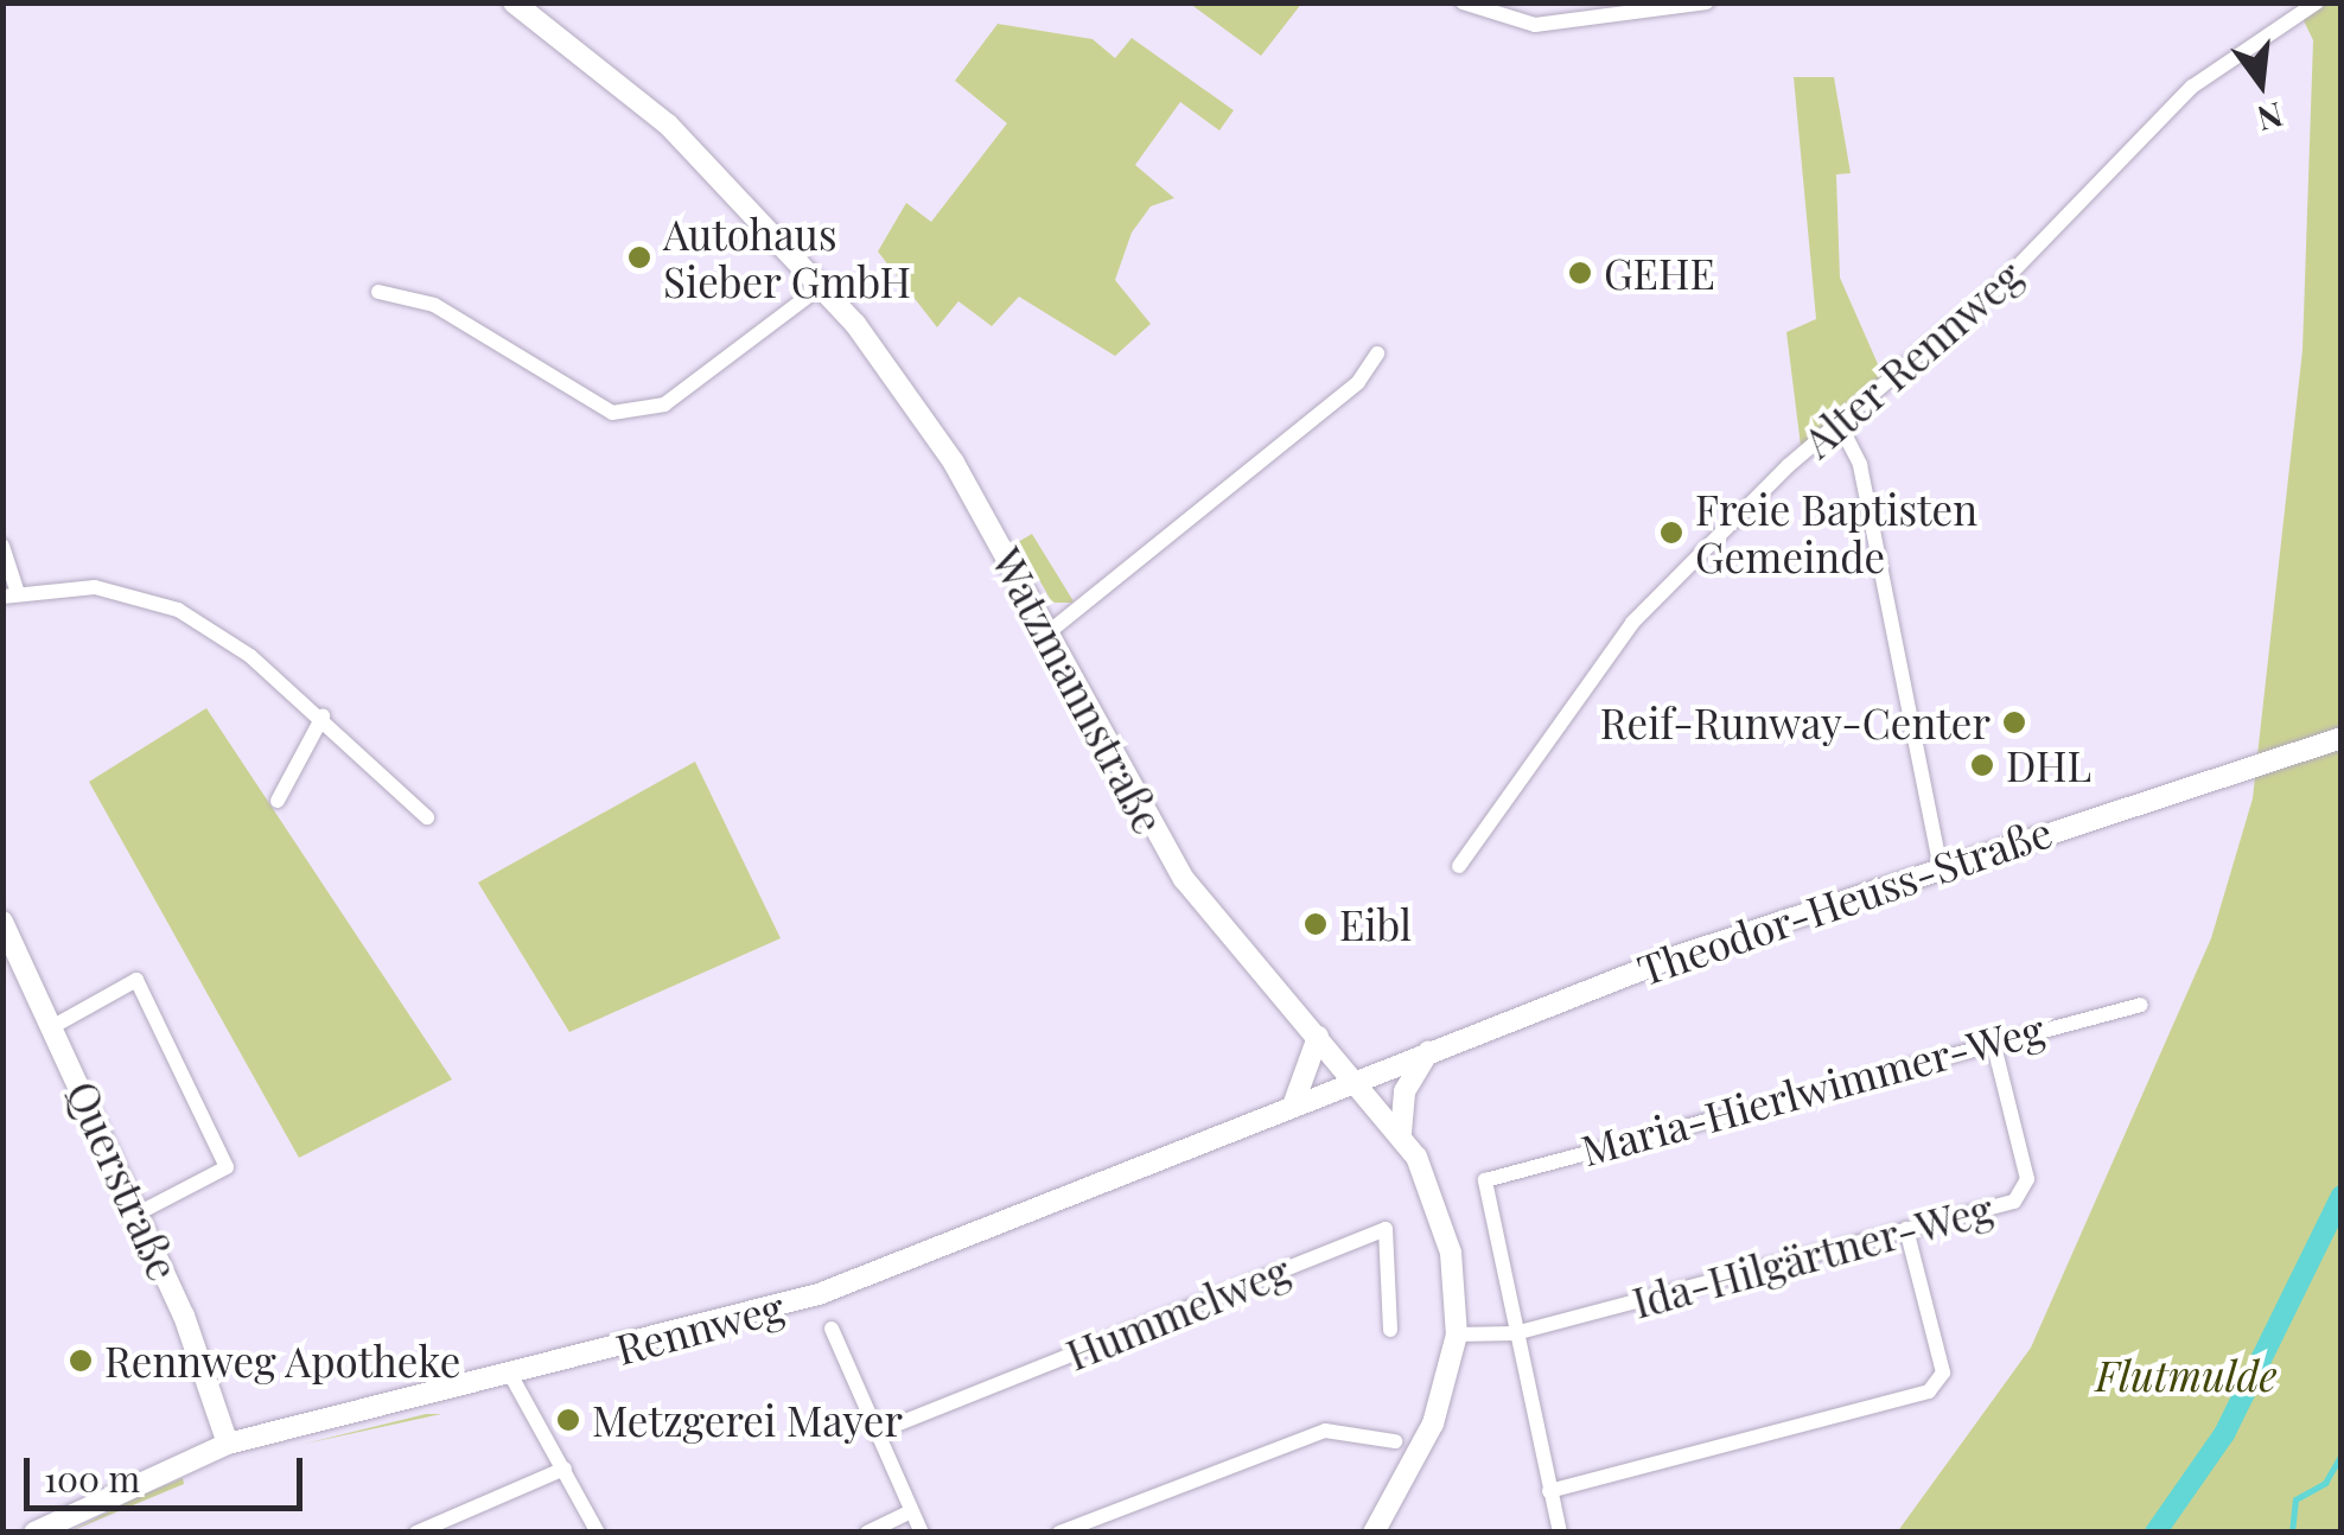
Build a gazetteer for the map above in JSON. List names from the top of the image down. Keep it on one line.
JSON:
{"streets":{"main road":["Watzmannstraße","Theodor-Heuss-Straße","Querstraße","Rennweg"],"street":["Alter Rennweg","Maria-Hierlwimmer-Weg","Ida-Hilgärtner-Weg","Hummelweg"]},"crossings":[["Watzmannstraße","Theodor-Heuss-Straße"],["Watzmannstraße","Ida-Hilgärtner-Weg"],["Watzmannstraße","Rennweg"],["Theodor-Heuss-Straße","Rennweg"],["Maria-Hierlwimmer-Weg","Ida-Hilgärtner-Weg"],["Querstraße","Rennweg"]],"parks":["Flutmulde"],"places":["Autohaus Sieber GmbH","GEHE","Freie Baptisten Gemeinde","Reif-Runway-Center","DHL","Eibl","Rennweg Apotheke","Metzgerei Mayer"],"scale_bar":"100 m","north":"bottom"}
